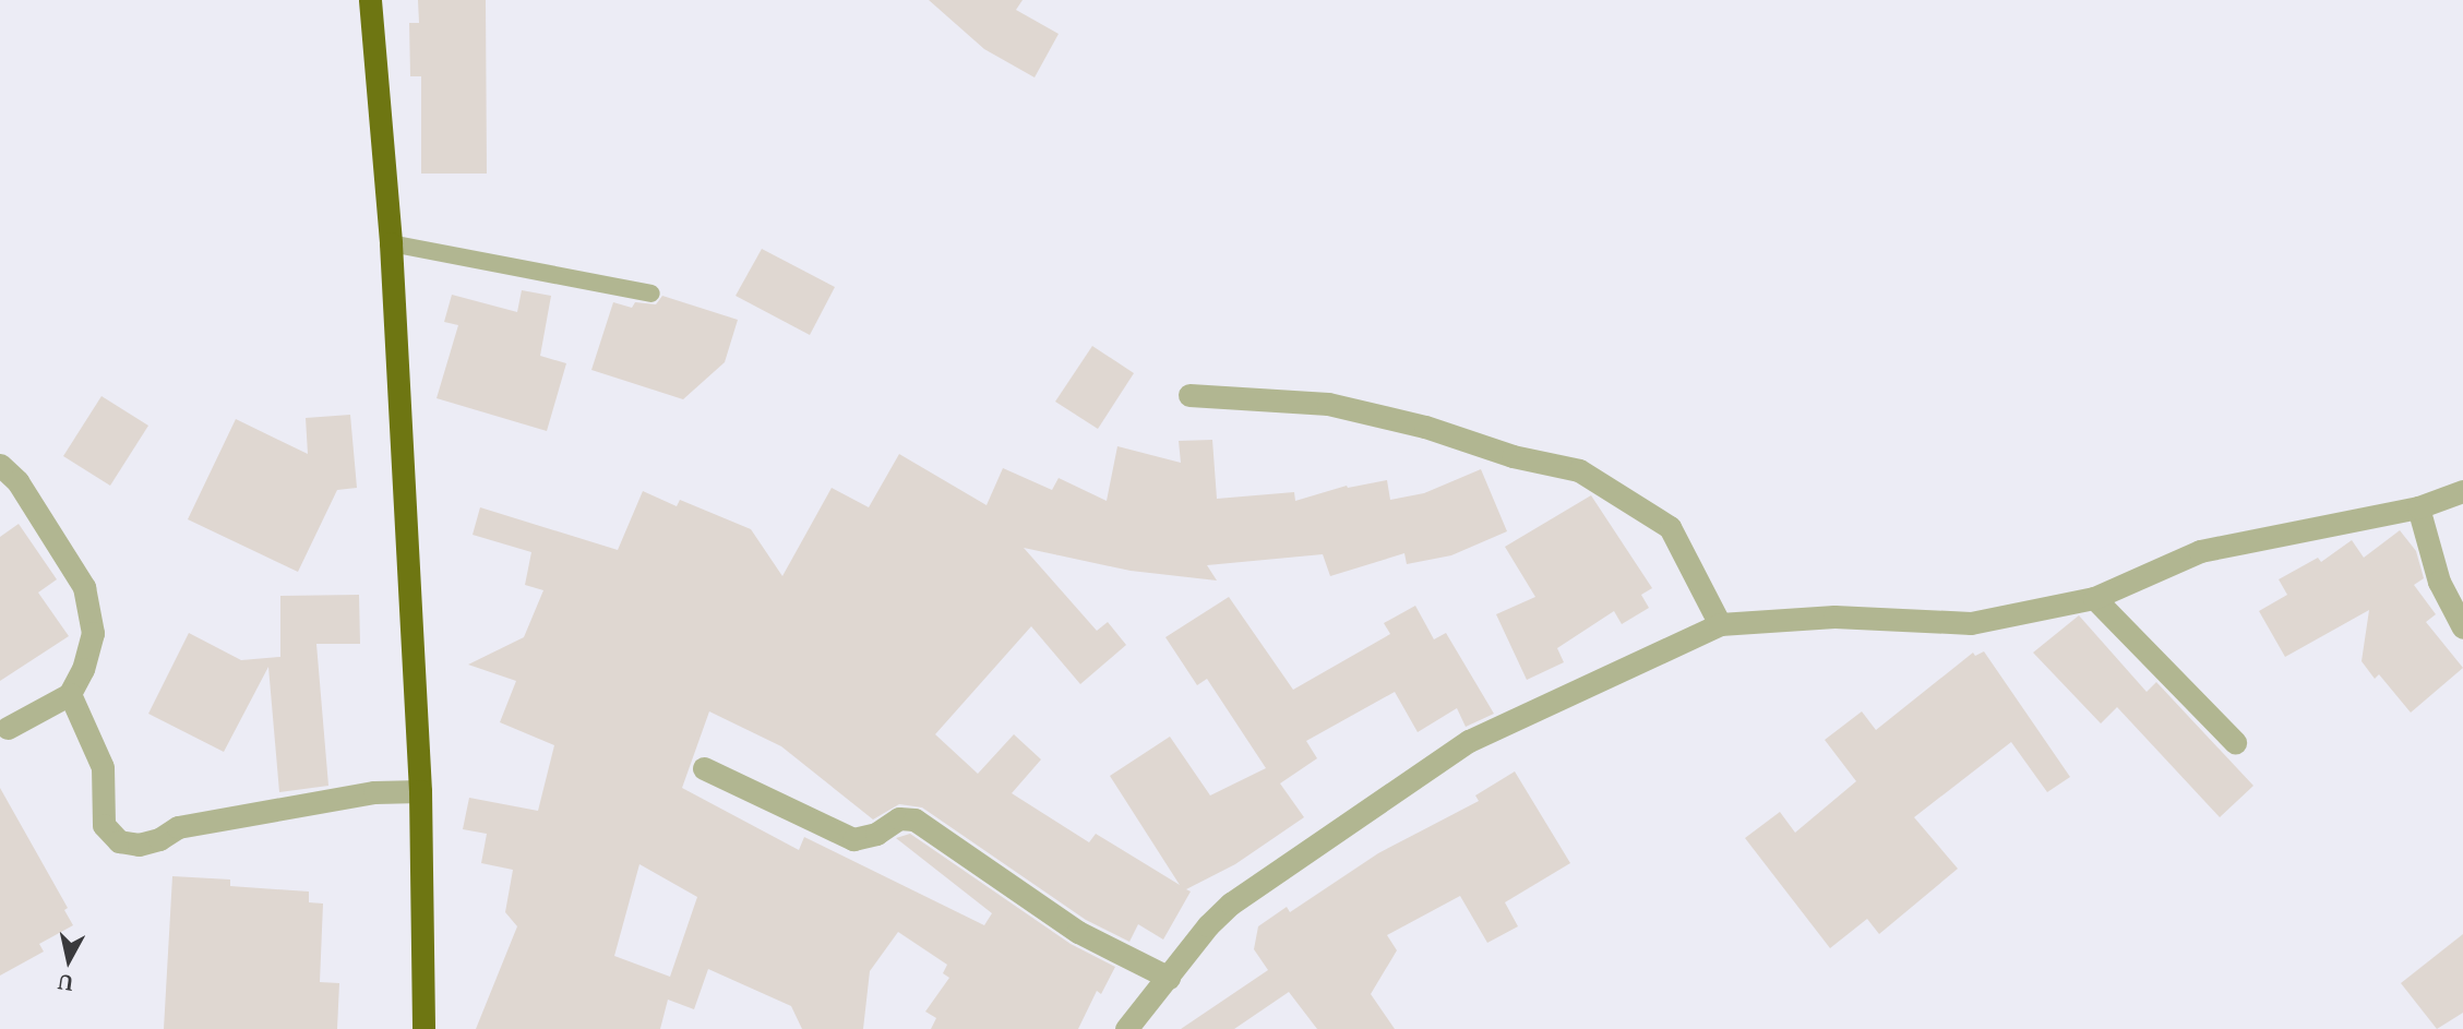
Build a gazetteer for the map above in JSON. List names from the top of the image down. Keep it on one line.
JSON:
{"north":"bottom"}
